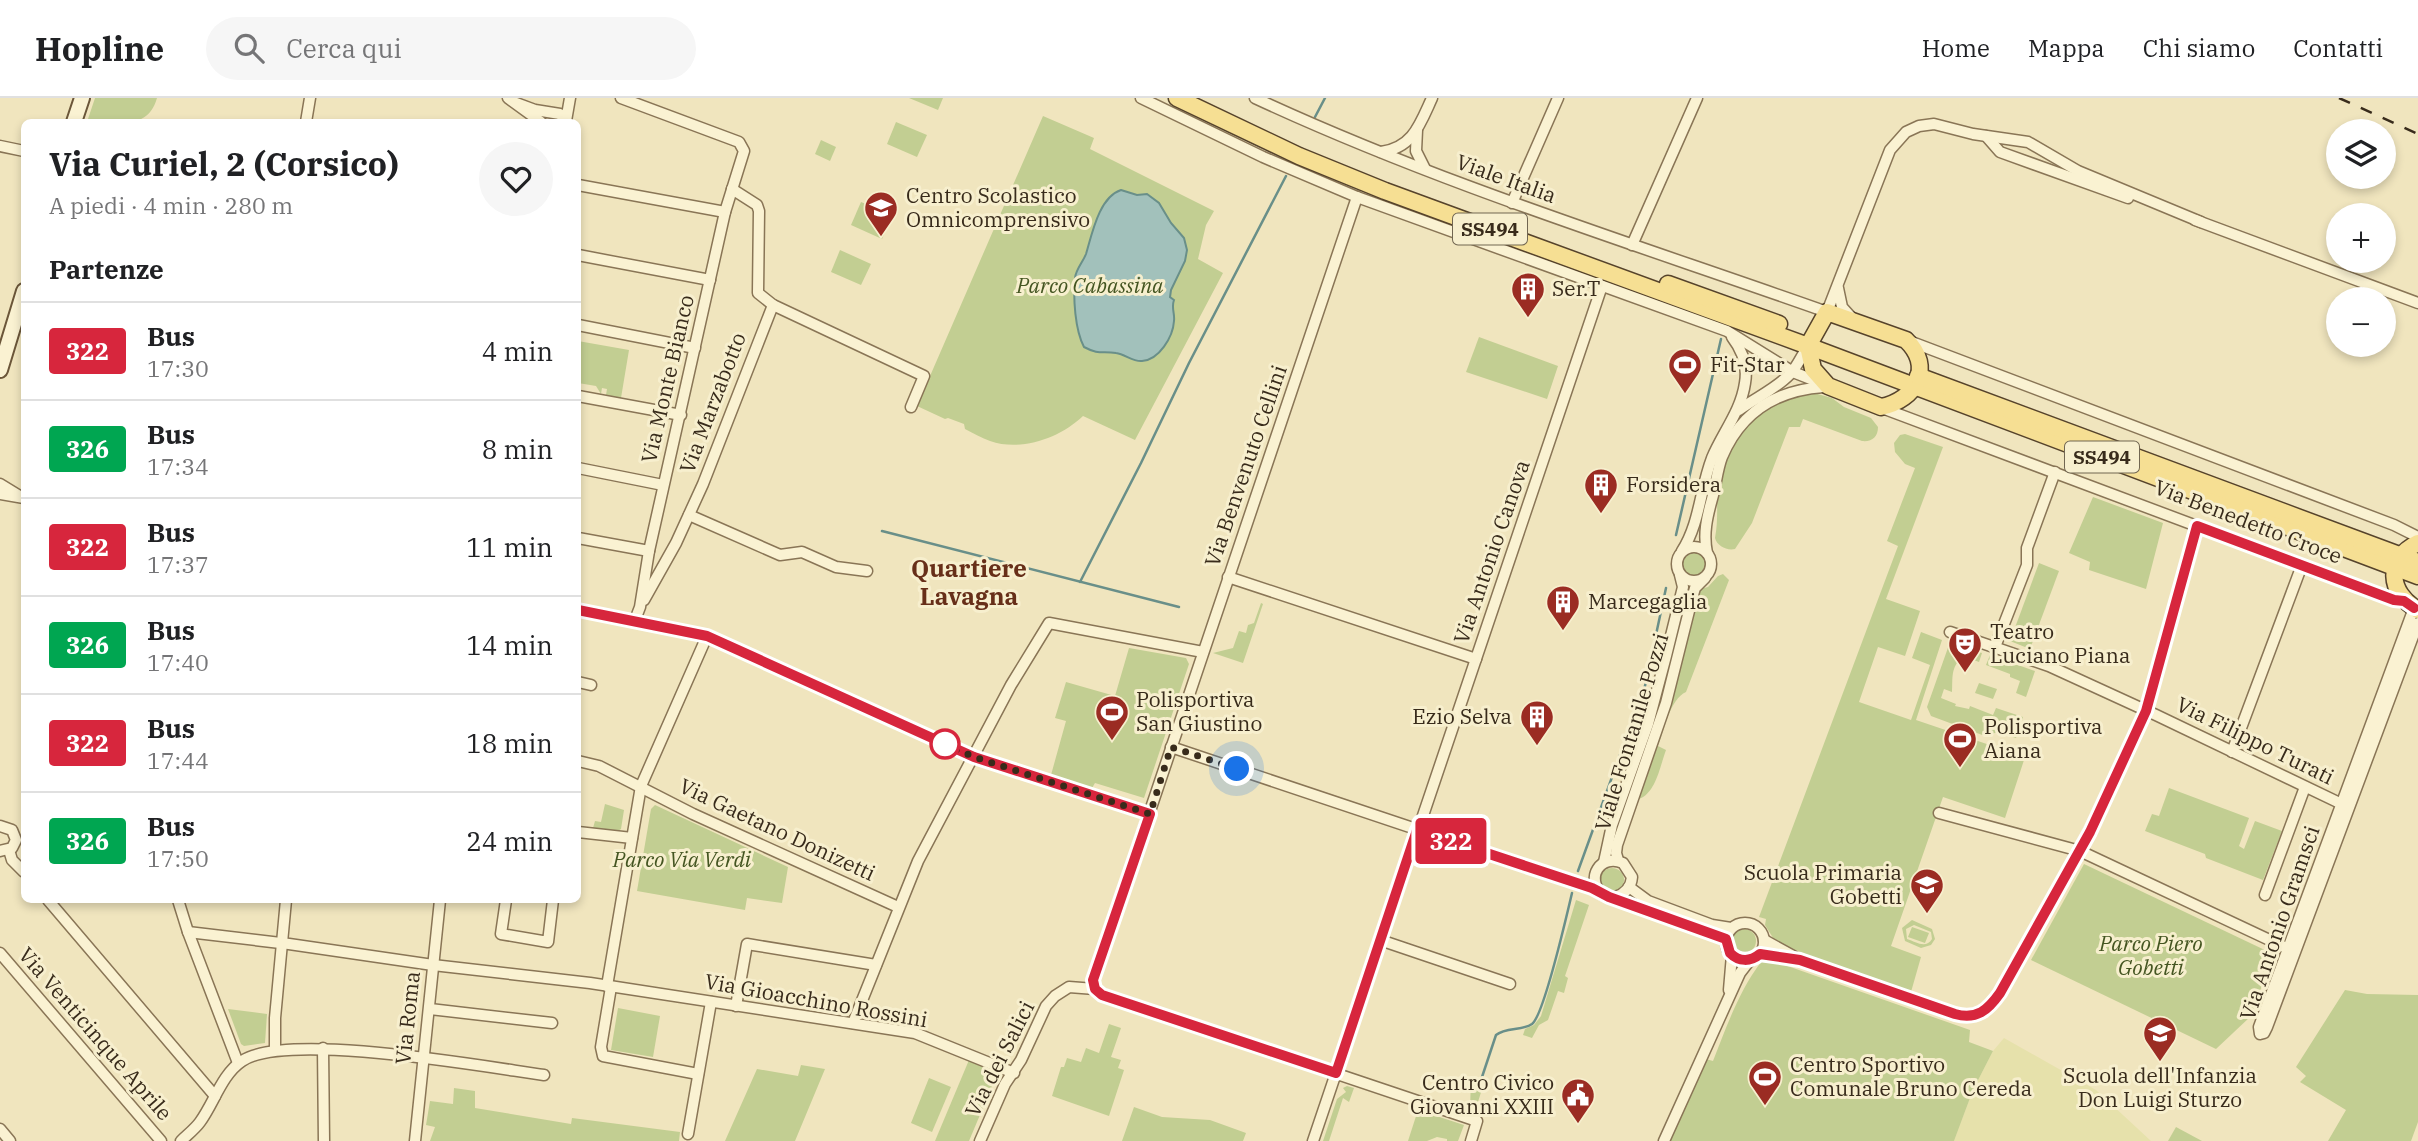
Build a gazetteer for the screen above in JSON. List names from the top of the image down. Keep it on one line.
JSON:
{"streets":{"main road":["SS494","Via Benedetto Croce"],"street":["Viale Italia","Via Monte Bianco","Via Marzabotto","Via Benvenuto Cellini","Via Antonio Canova","Viale Fontanile Pozzi","Via Filippo Turati","Via Gaetano Donizetti","Via Antonio Gramsci","Via Gioacchino Rossini","Via Roma","Via Venticinque Aprile","Via dei Salici"]},"crossings":[["Via Monte Bianco","Via Marzabotto"],["Via Benvenuto Cellini","Via dei Salici"],["Via Benedetto Croce","Viale Fontanile Pozzi"],["Via Benedetto Croce","Via Antonio Gramsci"],["Via Filippo Turati","Via Antonio Gramsci"],["Via Gioacchino Rossini","Via Roma"],["Via Gioacchino Rossini","Via dei Salici"]],"districts":["Quartiere Lavagna"],"parks":["Parco Cabassina","Parco Via Verdi","Parco Piero Gobetti"],"places":{"school or university":["Centro Scolastico Omnicomprensivo","Scuola Primaria Gobetti","Scuola dell'Infanzia Don Luigi Sturzo"],"building":["Ser.T","Forsidera","Marcegaglia","Ezio Selva"],"sports":["Fit-Star","Polisportiva San Giustino","Polisportiva Aiana","Centro Sportivo Comunale Bruno Cereda"],"theatre":["Teatro Luciano Piana"],"public building":["Centro Civico Giovanni XXIII"]},"lines":["bus line 322"],"page":{"header":"Hopline","search":"Cerca qui","nav":["Home","Mappa","Chi siamo","Contatti"],"on_map":"322","map_buttons":["+","−"],"heading":[["Via Curiel, 2 (Corsico)","A piedi · 4 min · 280 m"],"Partenze"],"list":[{"mark":"322","name":"Bus","note":"17:30","value":"4 min"},{"mark":"326","name":"Bus","note":"17:34","value":"8 min"},{"mark":"322","name":"Bus","note":"17:37","value":"11 min"},{"mark":"326","name":"Bus","note":"17:40","value":"14 min"},{"mark":"322","name":"Bus","note":"17:44","value":"18 min"},{"mark":"326","name":"Bus","note":"17:50","value":"24 min"}]}}
